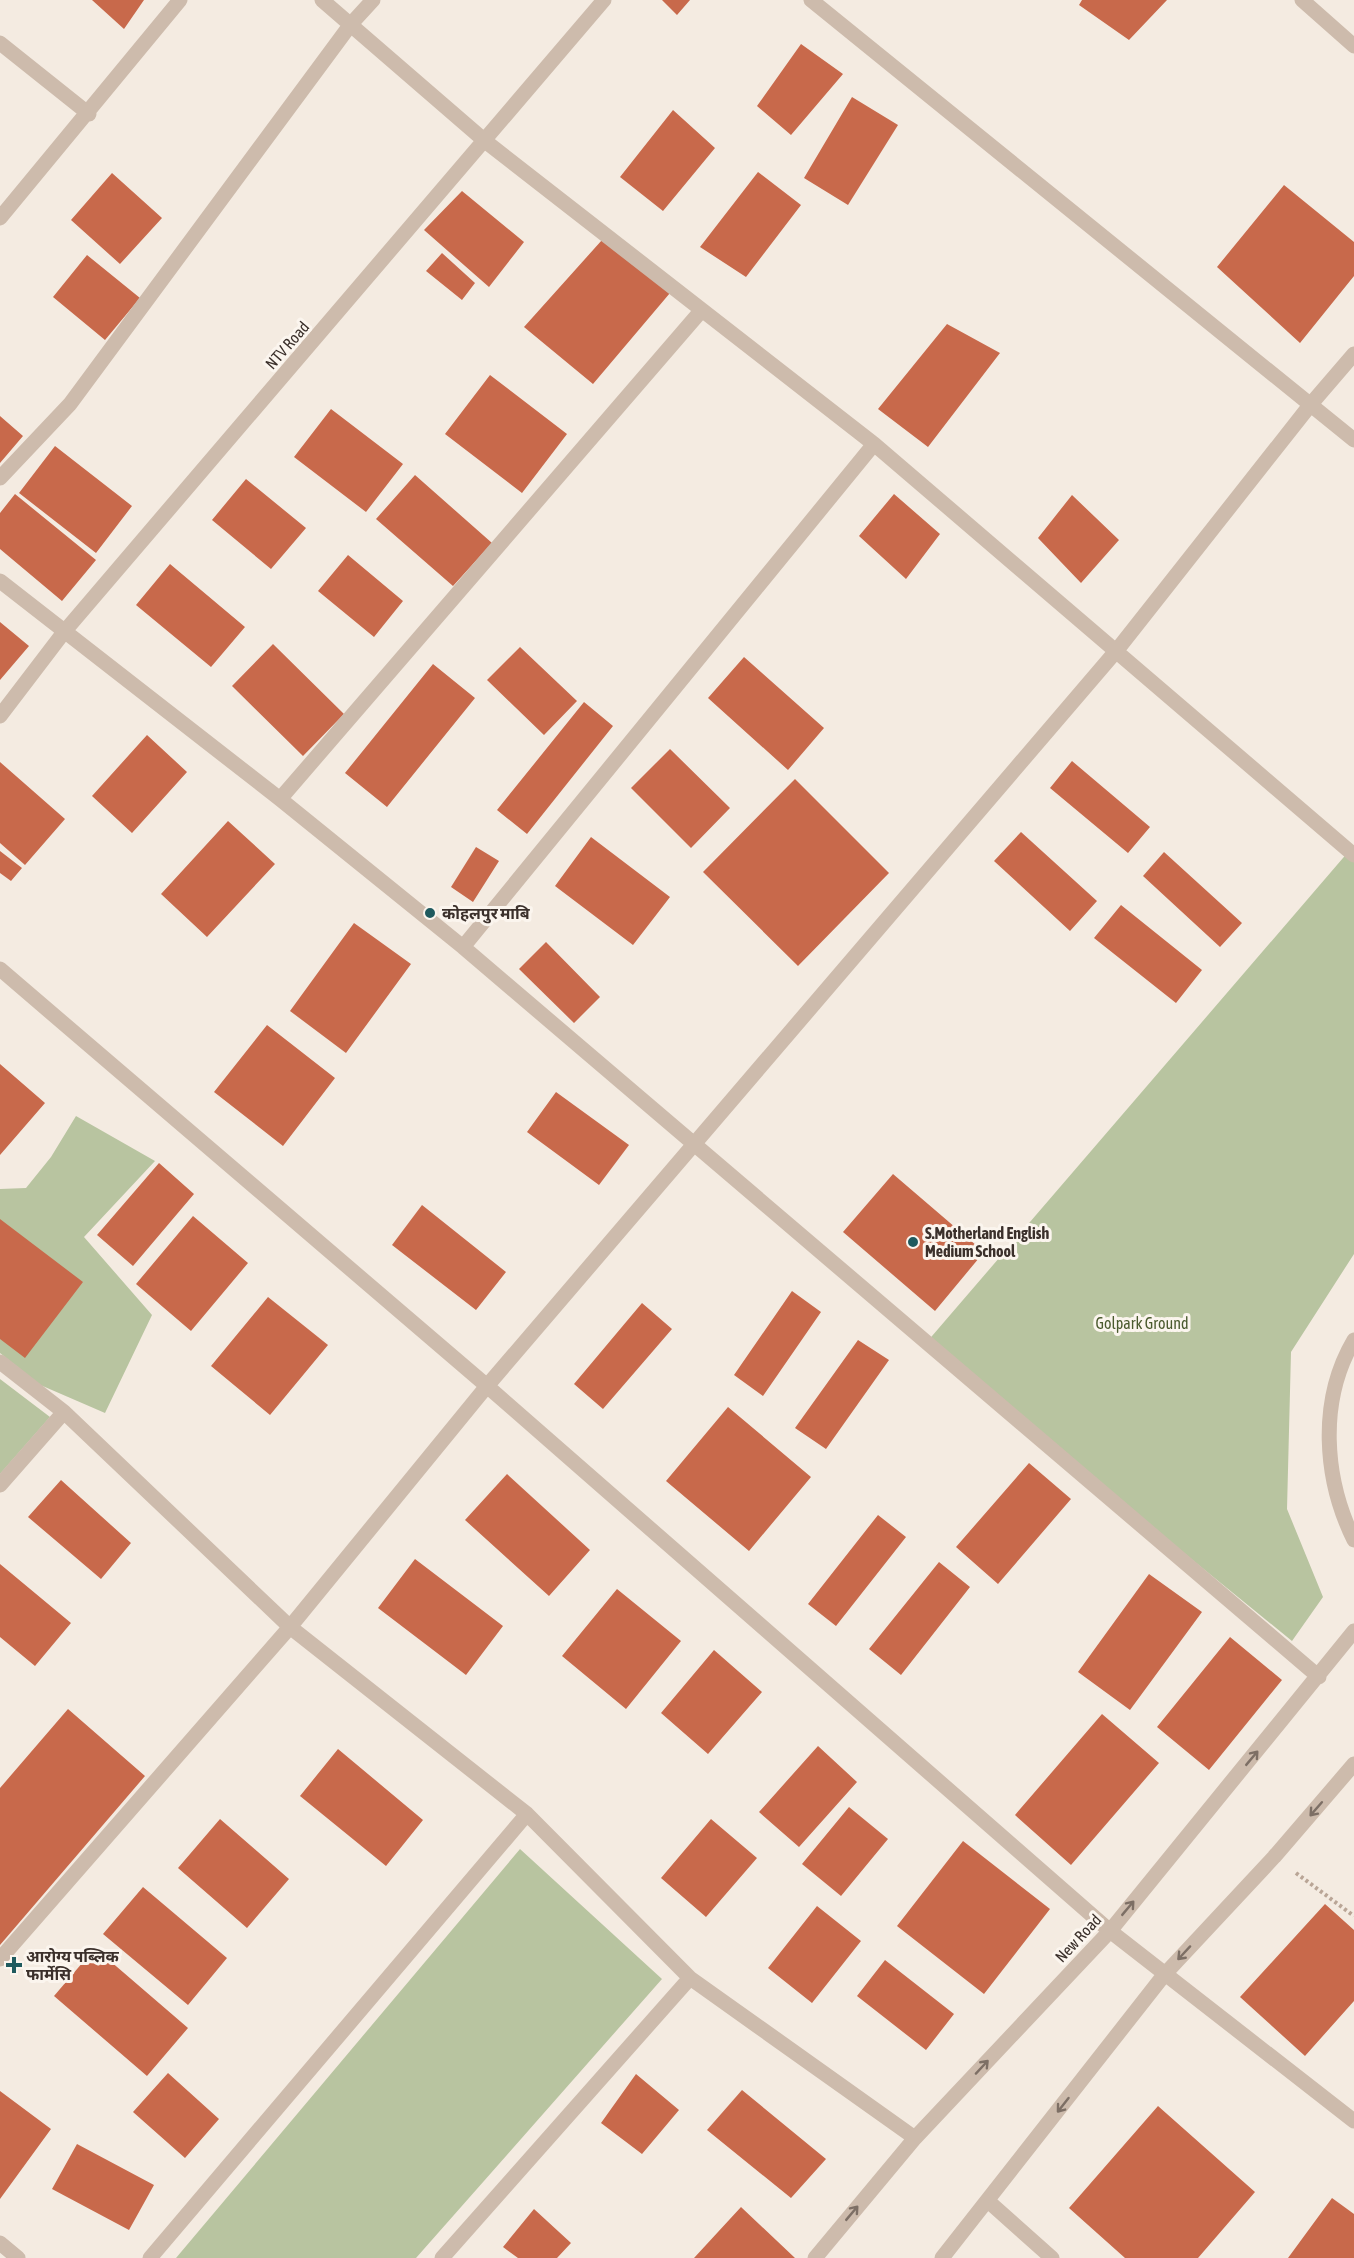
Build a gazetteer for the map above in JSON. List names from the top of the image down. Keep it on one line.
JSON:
{"streets":{"street":["NTV Road","New Road"]},"parks":["Golpark Ground"],"places":{"other":["कोहलपुर माबि","S.Motherland English Medium School"],"health":["आरोग्य पब्लिक फार्मेसि"]}}
